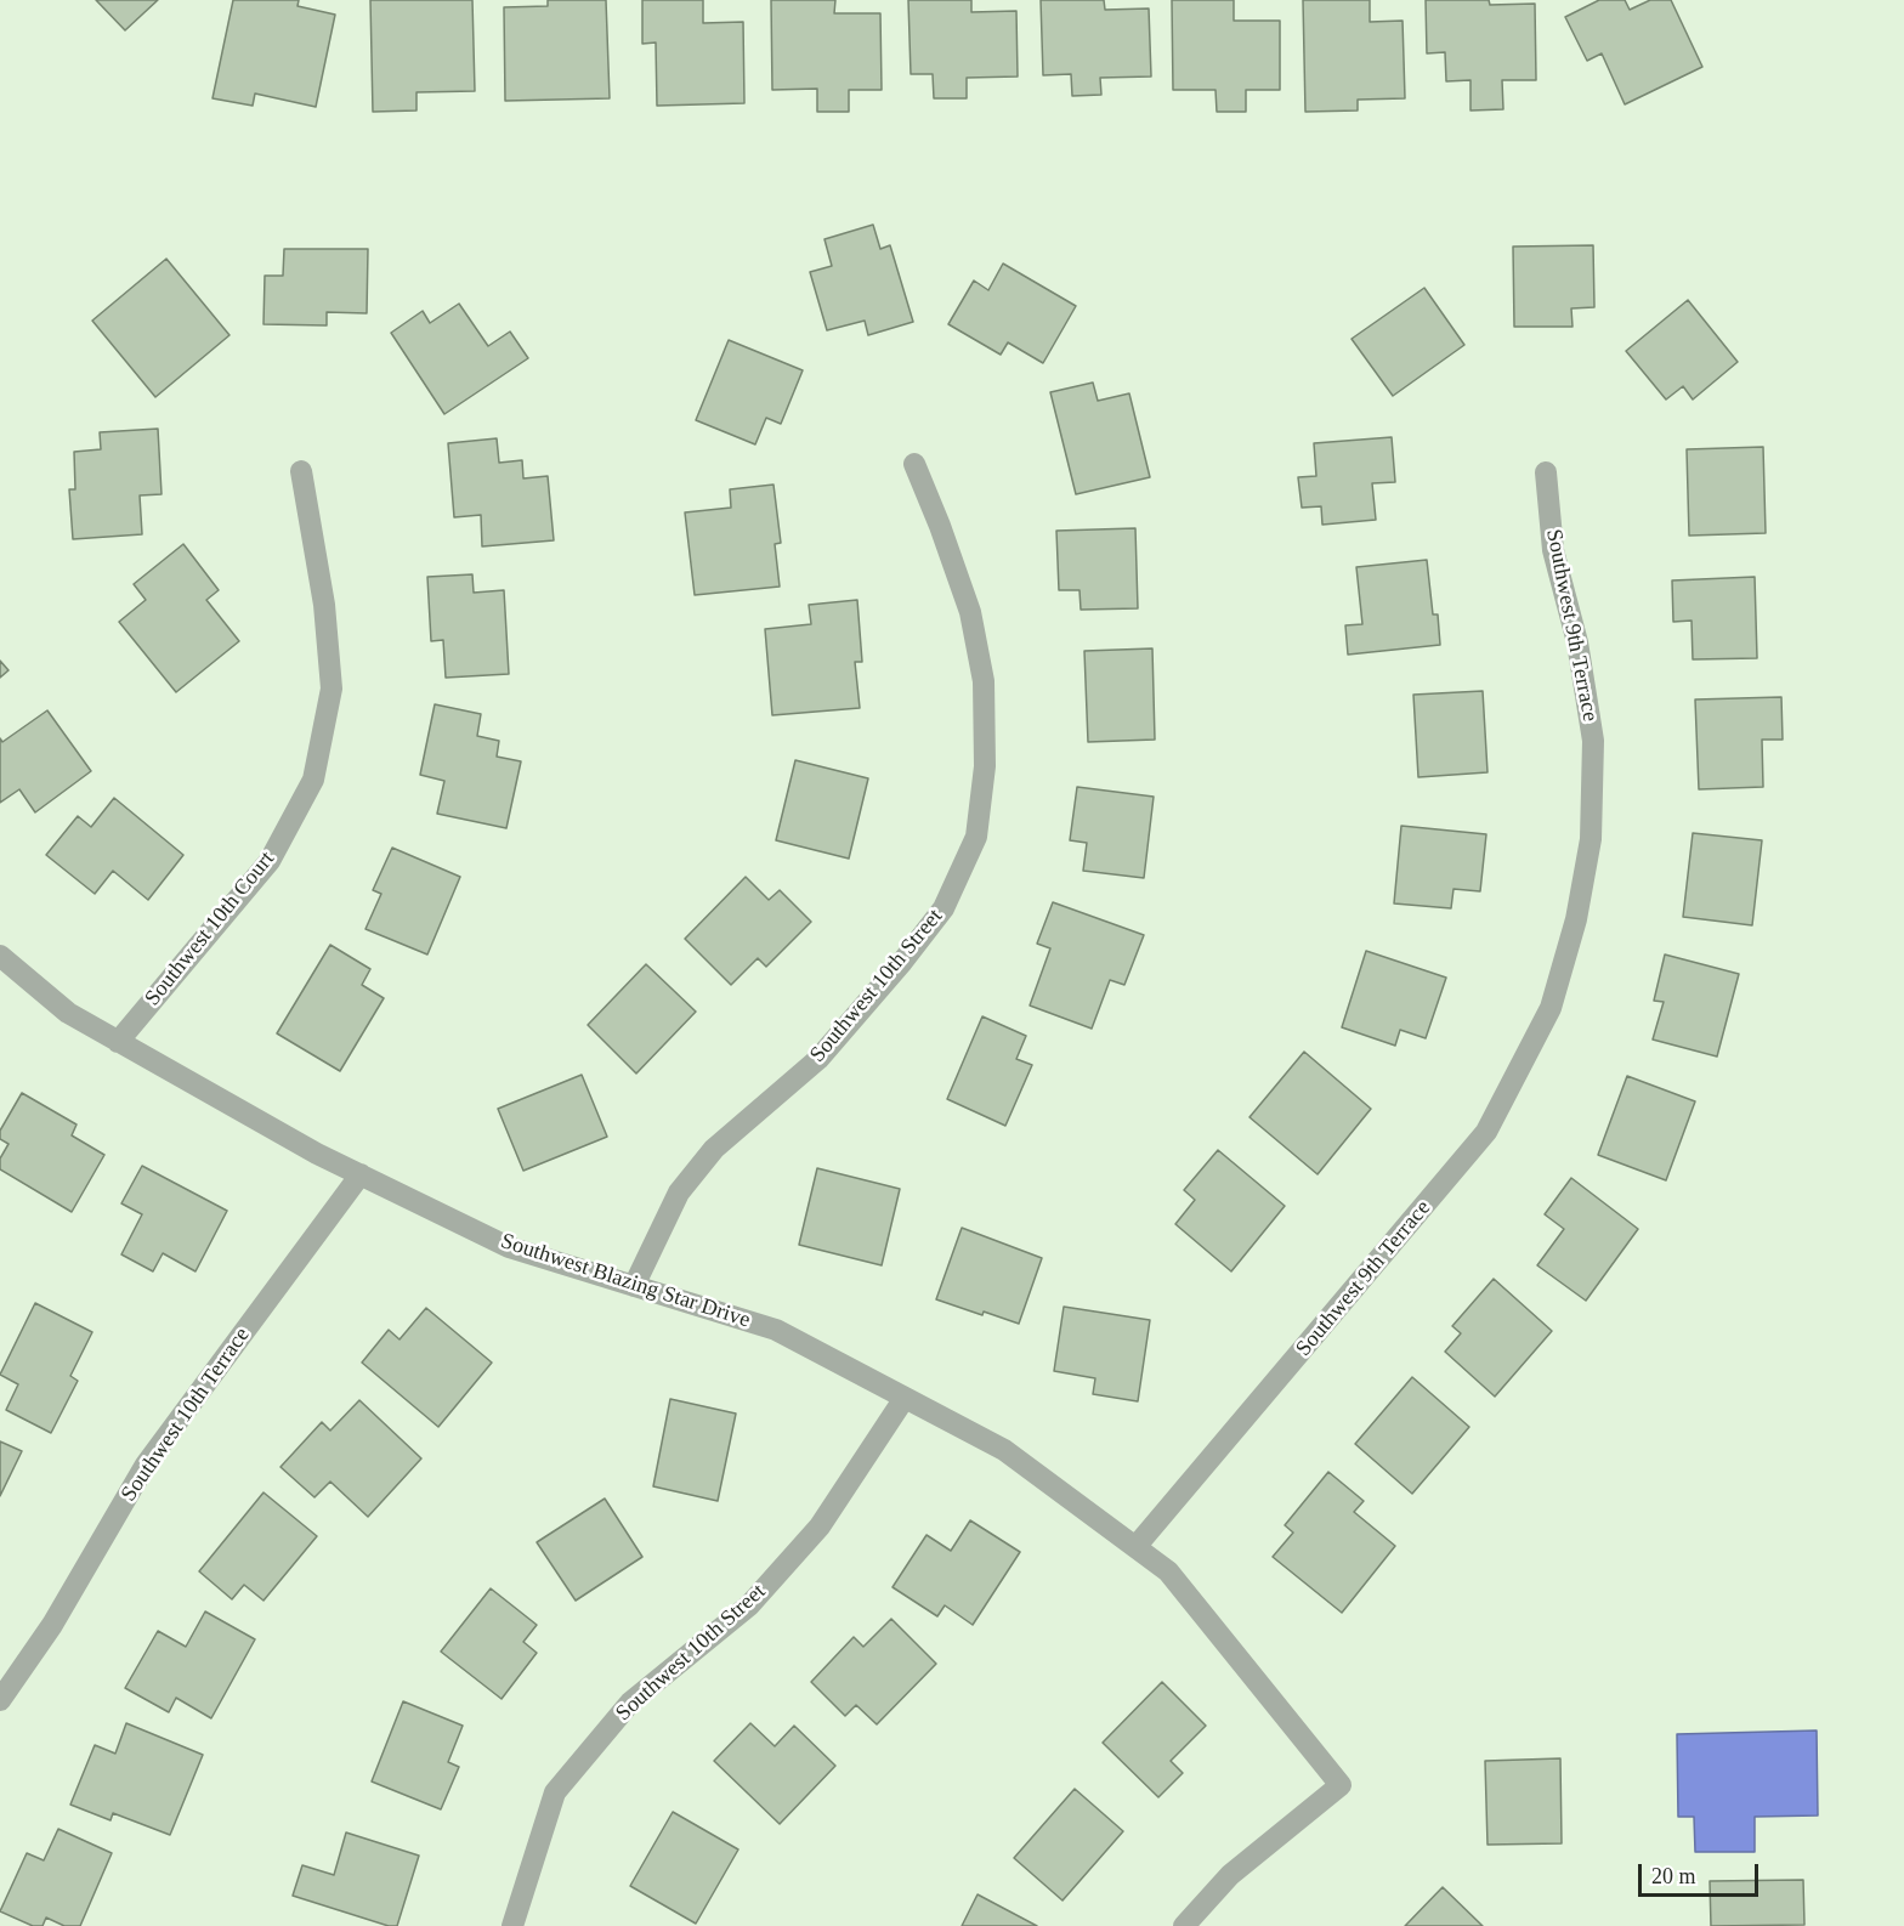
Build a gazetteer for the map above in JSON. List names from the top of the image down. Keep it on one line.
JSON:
{"streets":{"street":["Southwest 9th Terrace","Southwest 10th Court","Southwest 10th Street","Southwest Blazing Star Drive","Southwest 10th Terrace"]},"crossings":[["Southwest 9th Terrace","Southwest Blazing Star Drive"],["Southwest 10th Court","Southwest Blazing Star Drive"],["Southwest 10th Street","Southwest Blazing Star Drive"],["Southwest Blazing Star Drive","Southwest 10th Terrace"]],"scale_bar":"20 m"}
